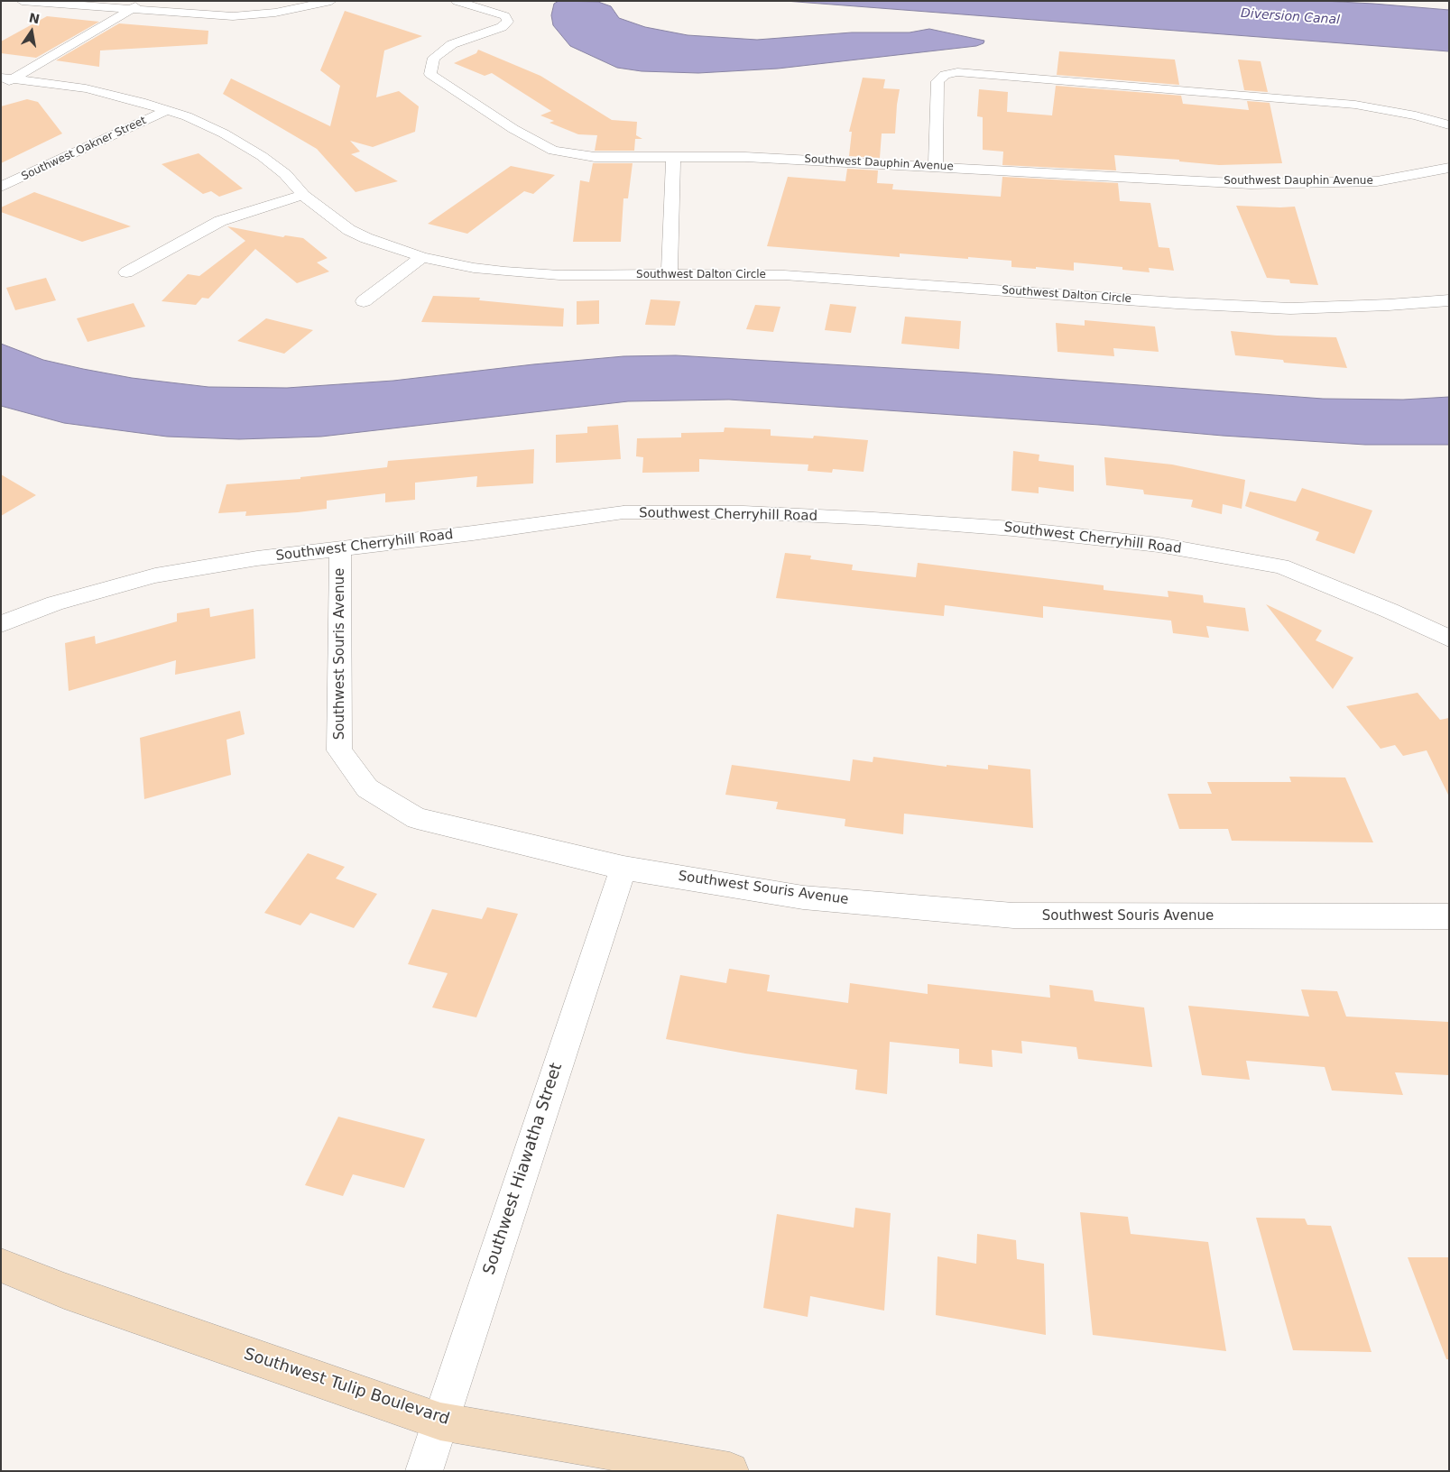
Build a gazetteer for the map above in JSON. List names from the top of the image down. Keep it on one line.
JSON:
{"streets":{"street":["Southwest Oakner Street","Southwest Dauphin Avenue","Southwest Dalton Circle","Southwest Cherryhill Road","Southwest Souris Avenue","Southwest Hiawatha Street","Southwest Tulip Boulevard"]},"crossings":[["Southwest Oakner Street","Southwest Dalton Circle"],["Southwest Cherryhill Road","Southwest Souris Avenue"],["Southwest Souris Avenue","Southwest Hiawatha Street"],["Southwest Hiawatha Street","Southwest Tulip Boulevard"]],"water":["Diversion Canal"],"north":"top"}
